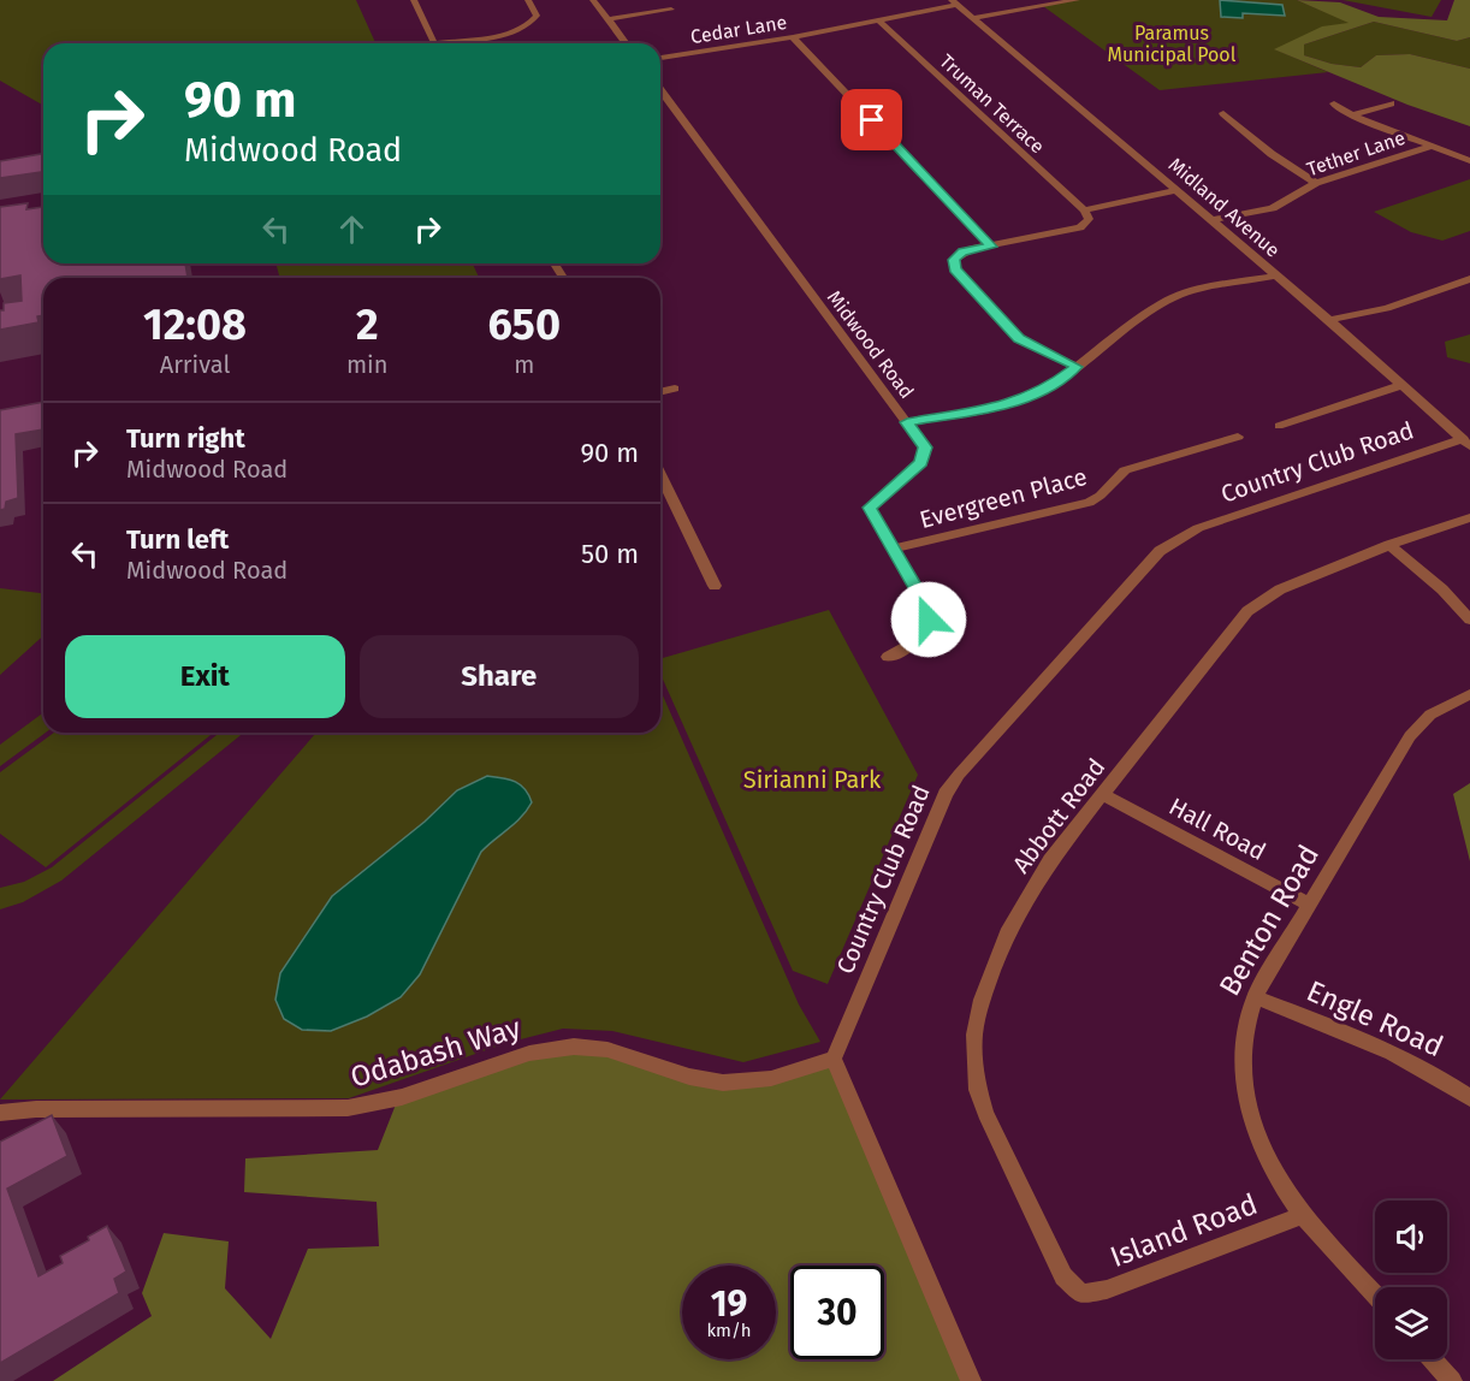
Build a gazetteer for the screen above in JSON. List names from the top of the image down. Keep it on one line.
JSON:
{"streets":{"street":["Cedar Lane","Truman Terrace","Tether Lane","Midland Avenue","Midwood Road","Country Club Road","Evergreen Place","Abbott Road","Hall Road","Benton Road","Engle Road","Odabash Way","Island Road"]},"crossings":[["Cedar Lane","Truman Terrace"],["Cedar Lane","Midland Avenue"],["Tether Lane","Midland Avenue"],["Midland Avenue","Country Club Road"],["Midwood Road","Evergreen Place"],["Country Club Road","Odabash Way"],["Abbott Road","Hall Road"],["Abbott Road","Island Road"],["Hall Road","Benton Road"],["Benton Road","Engle Road"],["Benton Road","Island Road"]],"parks":["Paramus Municipal Pool","Sirianni Park"],"page":{"turn":["90 m","Midwood Road"],"eta":["12:08","Arrival","2","min","650","m"],"list":[{"name":"Turn right","note":"Midwood Road","value":"90 m"},{"name":"Turn left","note":"Midwood Road","value":"50 m"}],"buttons":["Exit","Share"],"speed":"19 km/h","limit":"30"}}
